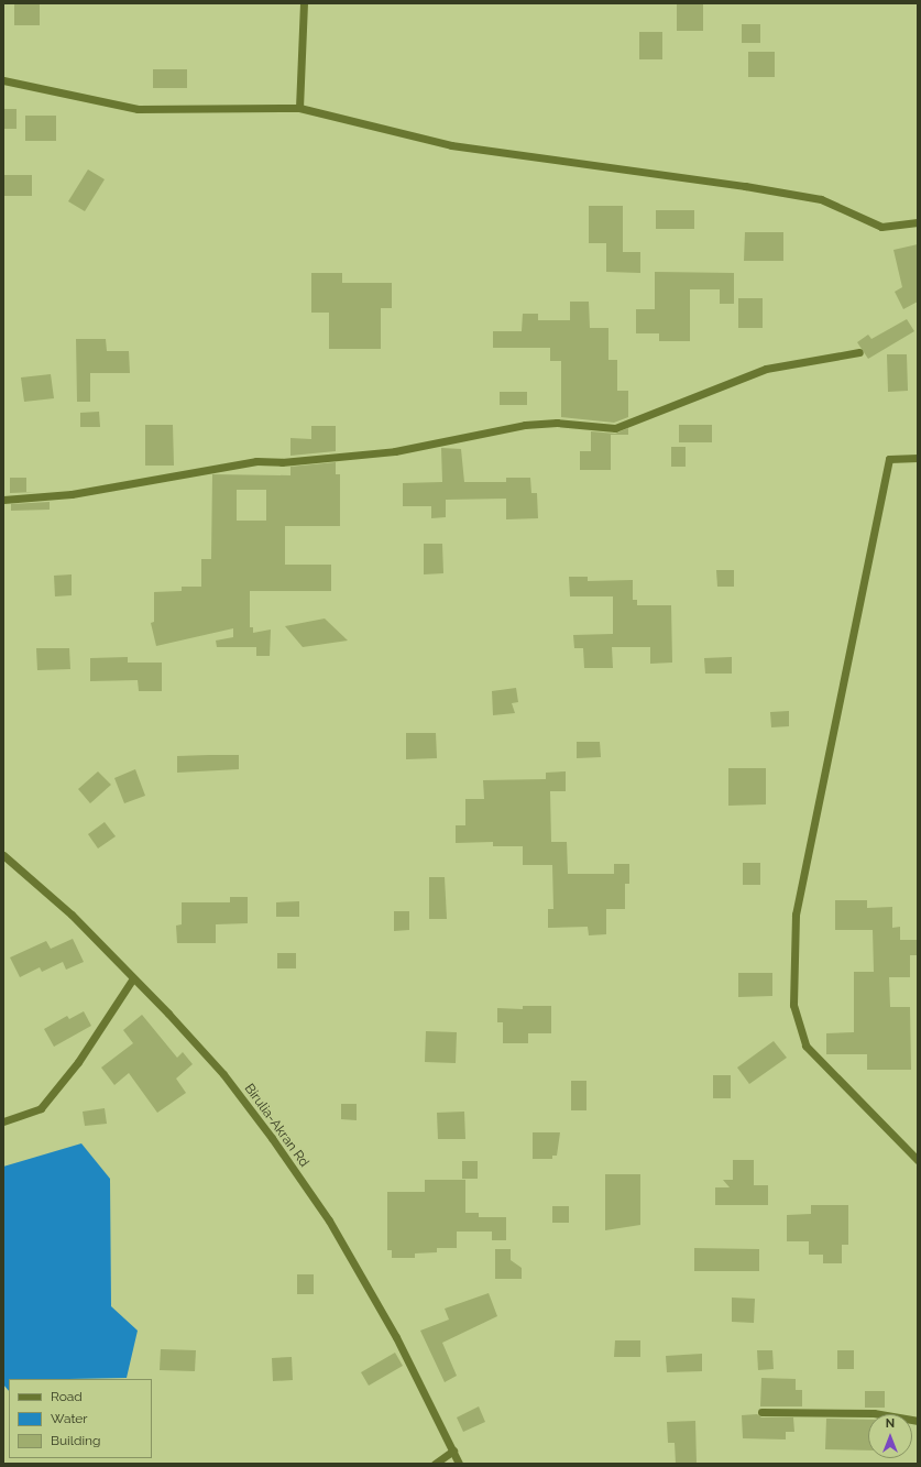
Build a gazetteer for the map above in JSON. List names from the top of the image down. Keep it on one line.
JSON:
{"streets":{"street":["Birulia-Akran Rd"]},"legend":["Road","Water","Building"],"north":"top"}
